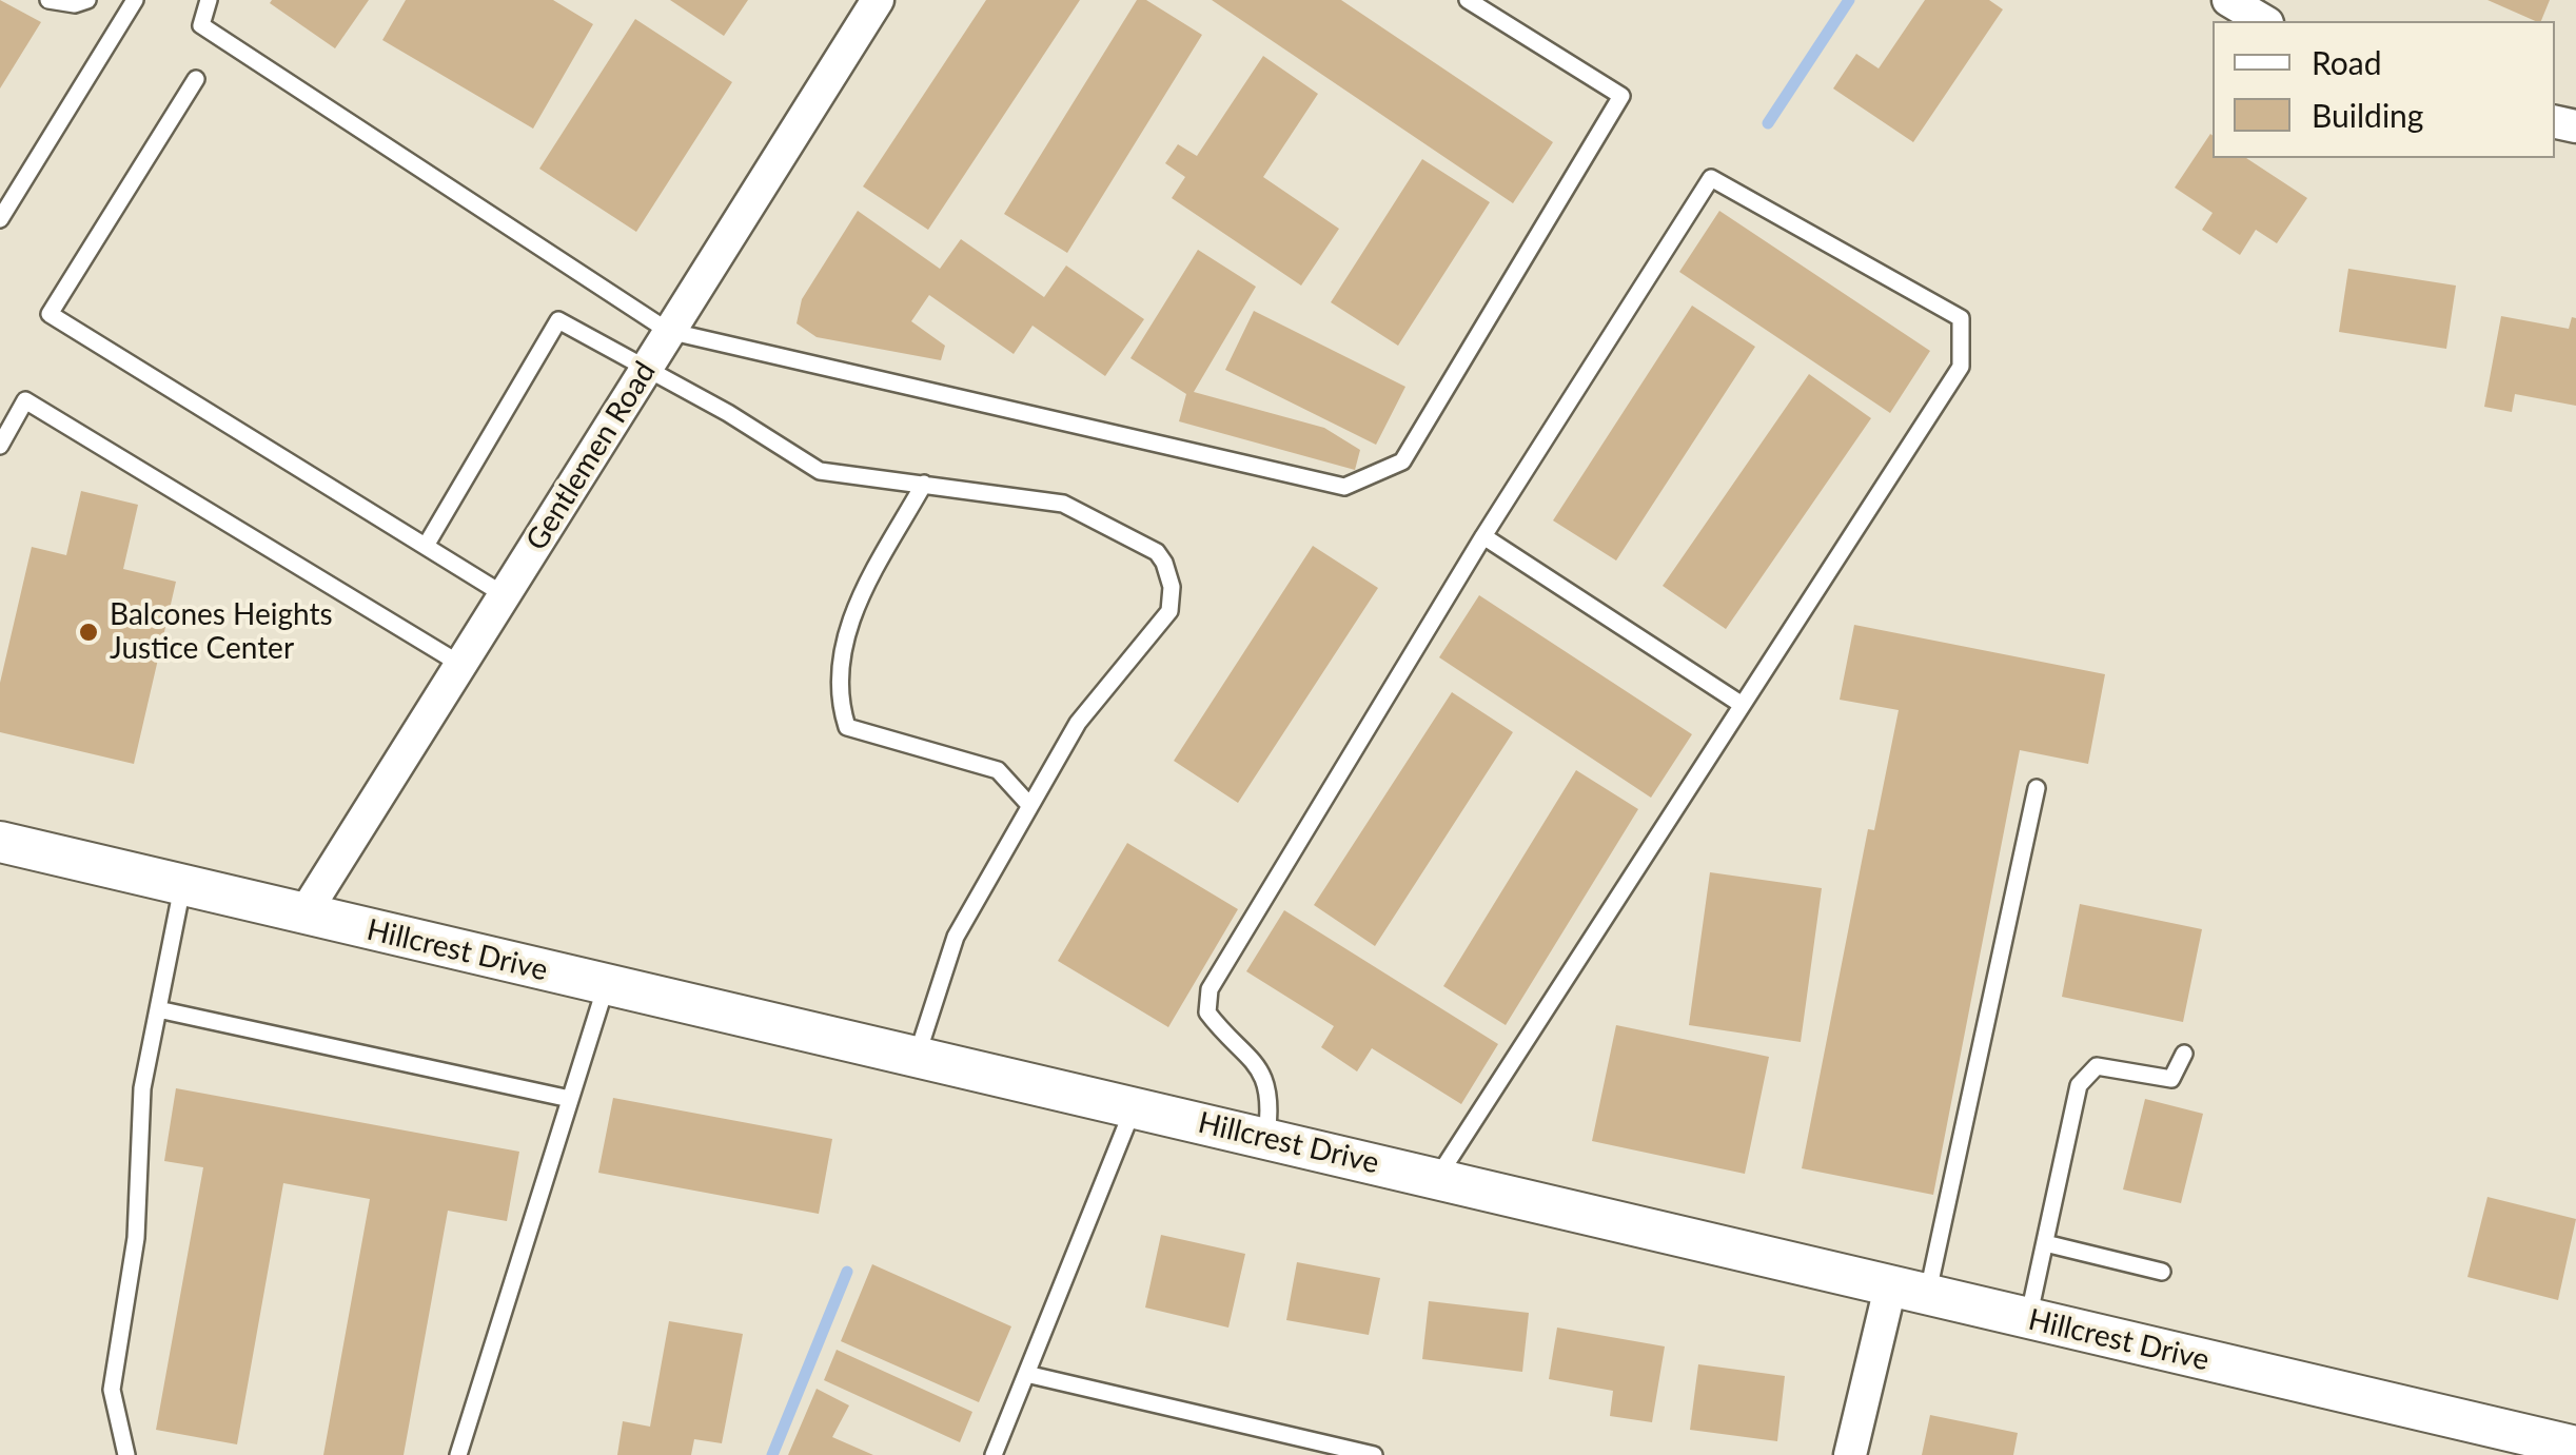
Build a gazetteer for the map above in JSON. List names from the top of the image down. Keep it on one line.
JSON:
{"streets":{"street":["Gentlemen Road","Hillcrest Drive"]},"crossings":[["Gentlemen Road","Hillcrest Drive"]],"places":["Balcones Heights Justice Center"],"legend":["Road","Building"]}
